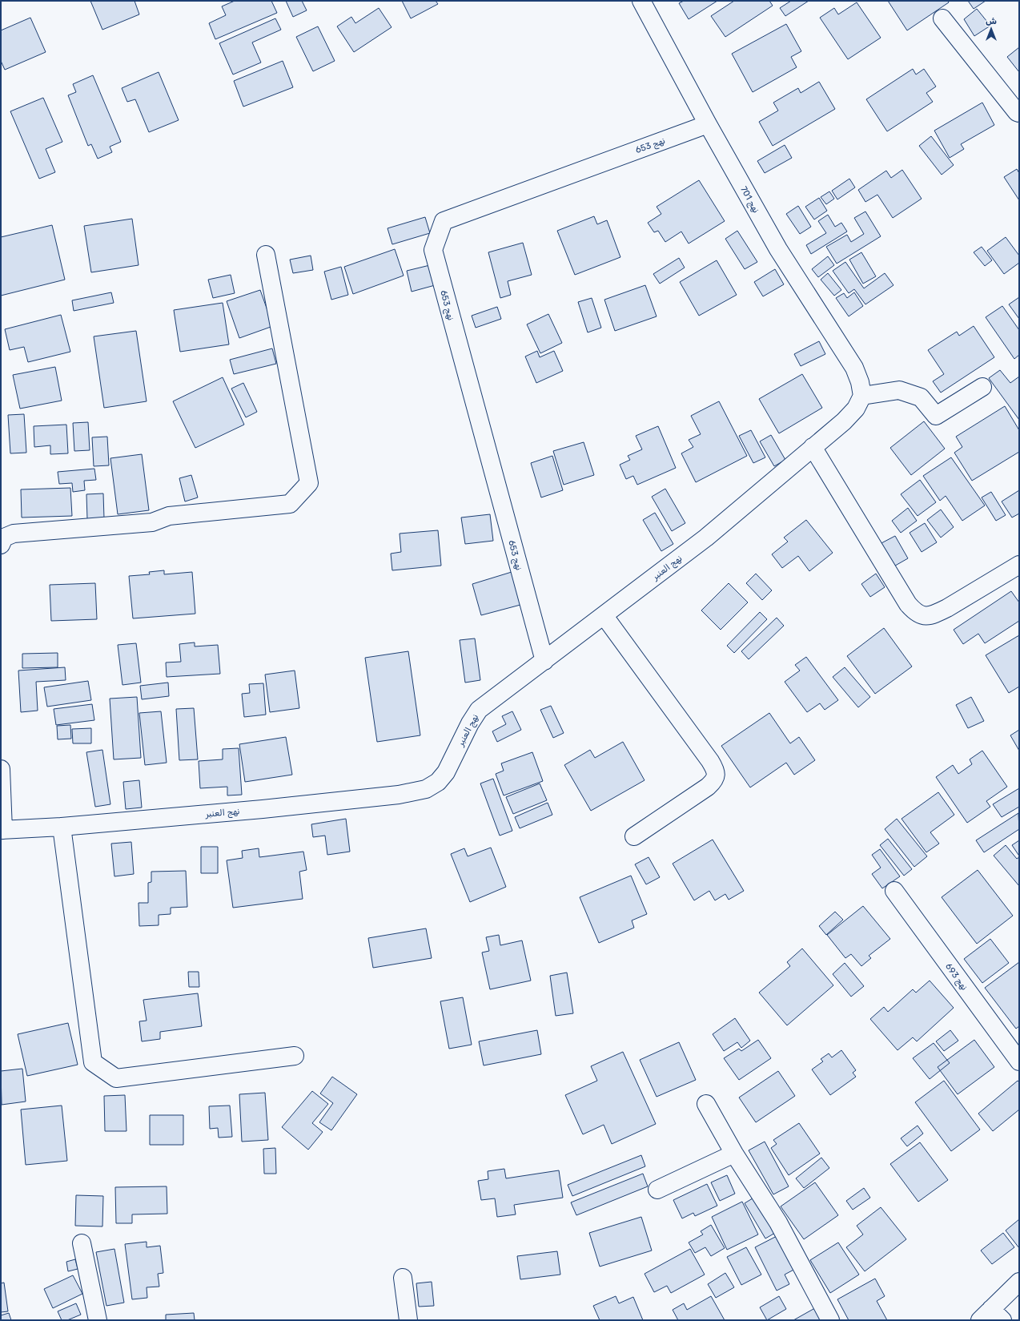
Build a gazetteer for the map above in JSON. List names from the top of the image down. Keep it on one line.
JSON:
{"streets":{"street":["نهج 653","نهج 701","نهج العنبر","نهج 693"]},"crossings":[["نهج 653","نهج 701"],["نهج 653","نهج العنبر"],["نهج 701","نهج العنبر"]],"north":"top"}
